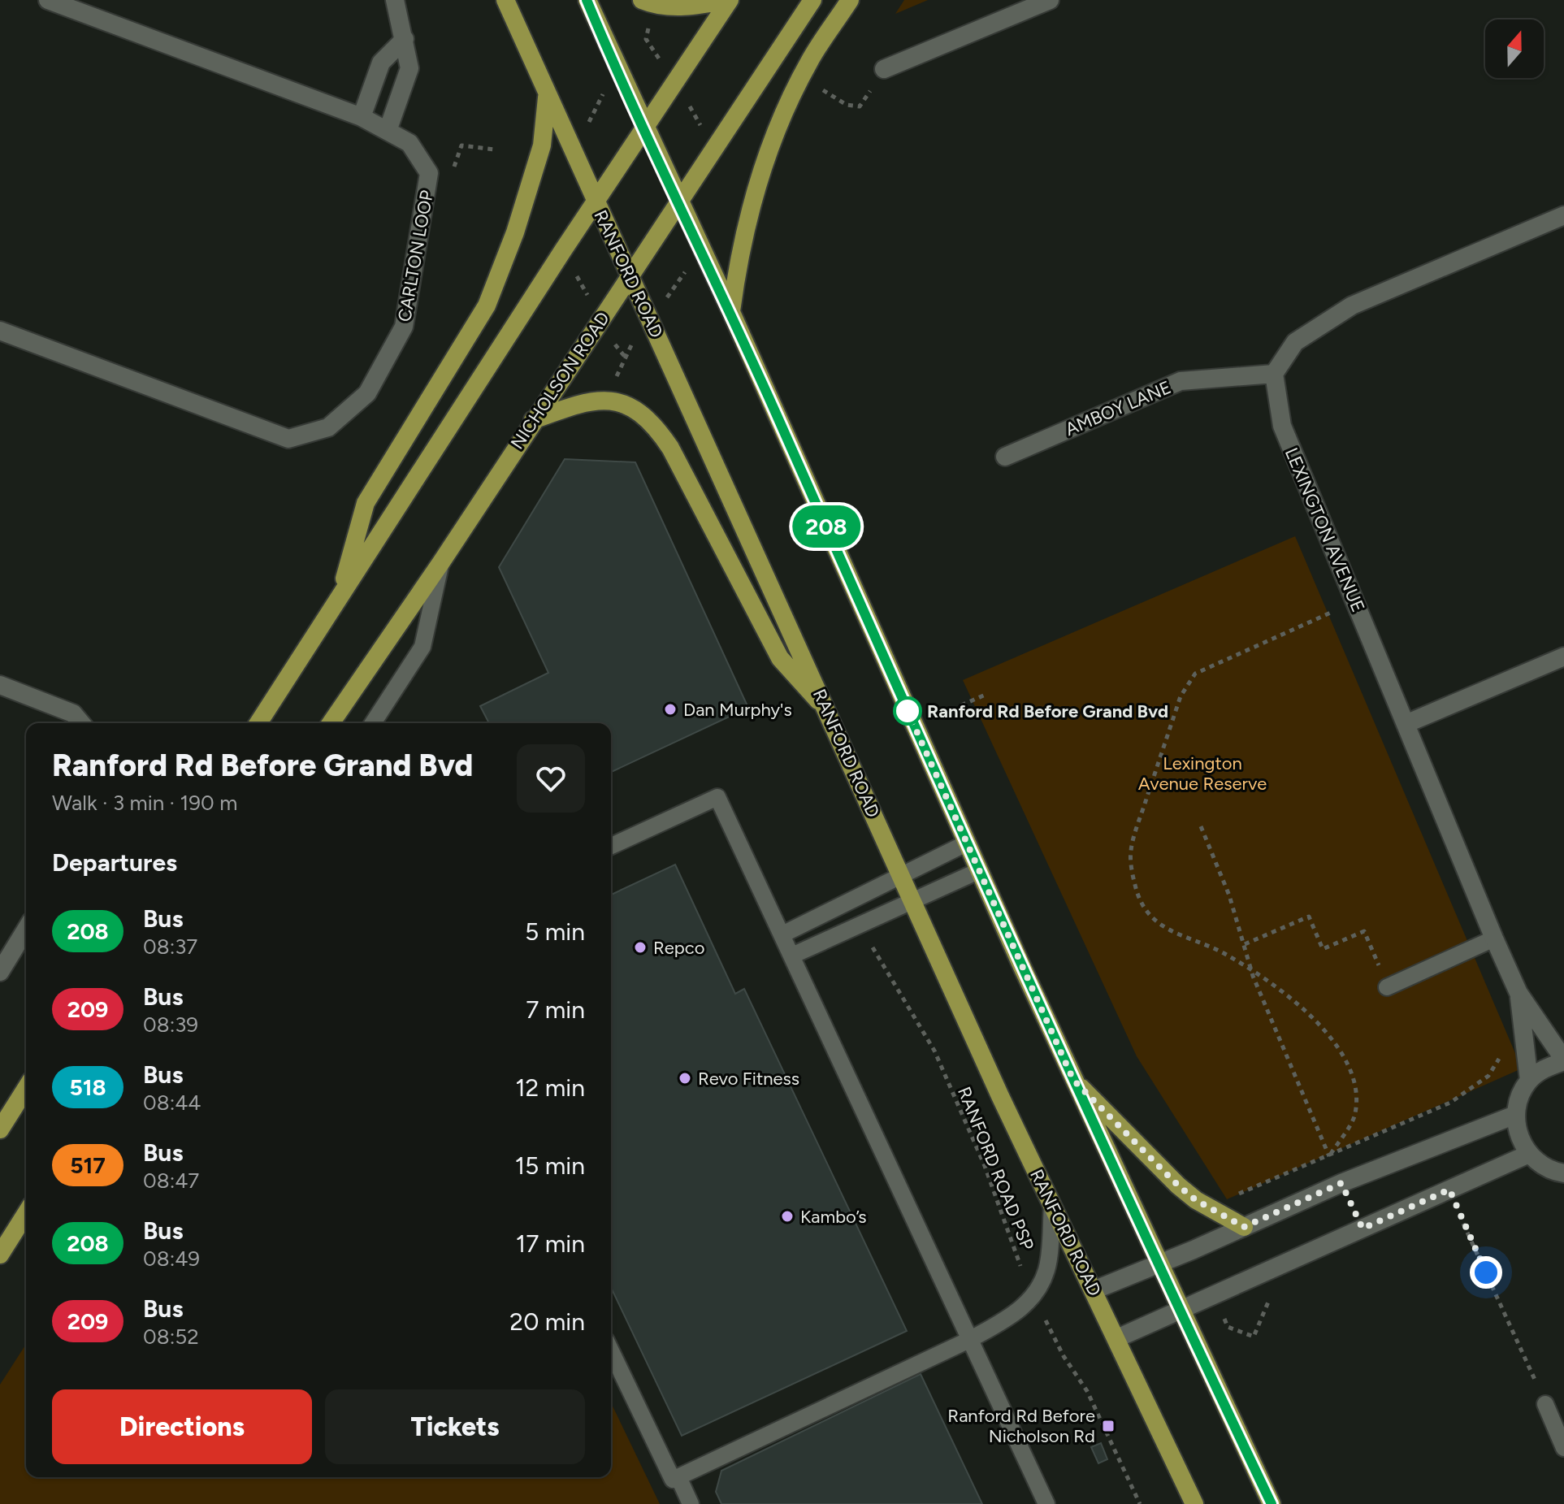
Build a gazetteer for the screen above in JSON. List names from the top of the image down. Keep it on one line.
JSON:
{"streets":{"main road":["RANFORD ROAD","NICHOLSON ROAD"],"street":["CARLTON LOOP","AMBOY LANE","LEXINGTON AVENUE"],"path":["RANFORD ROAD PSP"]},"crossings":[["RANFORD ROAD","NICHOLSON ROAD"],["AMBOY LANE","LEXINGTON AVENUE"]],"parks":["Lexington Avenue Reserve"],"places":{"other":["Dan Murphy's","Ranford Rd Before Grand Bvd","Repco","Revo Fitness","Kambo’s"],"transit":["Ranford Rd Before Nicholson Rd"]},"lines":["bus line 208"],"north":"top","page":{"on_map":"208","heading":[["Ranford Rd Before Grand Bvd","Walk · 3 min · 190 m"],"Departures"],"list":[{"mark":"208","name":"Bus","note":"08:37","value":"5 min"},{"mark":"209","name":"Bus","note":"08:39","value":"7 min"},{"mark":"518","name":"Bus","note":"08:44","value":"12 min"},{"mark":"517","name":"Bus","note":"08:47","value":"15 min"},{"mark":"208","name":"Bus","note":"08:49","value":"17 min"},{"mark":"209","name":"Bus","note":"08:52","value":"20 min"}],"buttons":["Directions","Tickets"]}}
